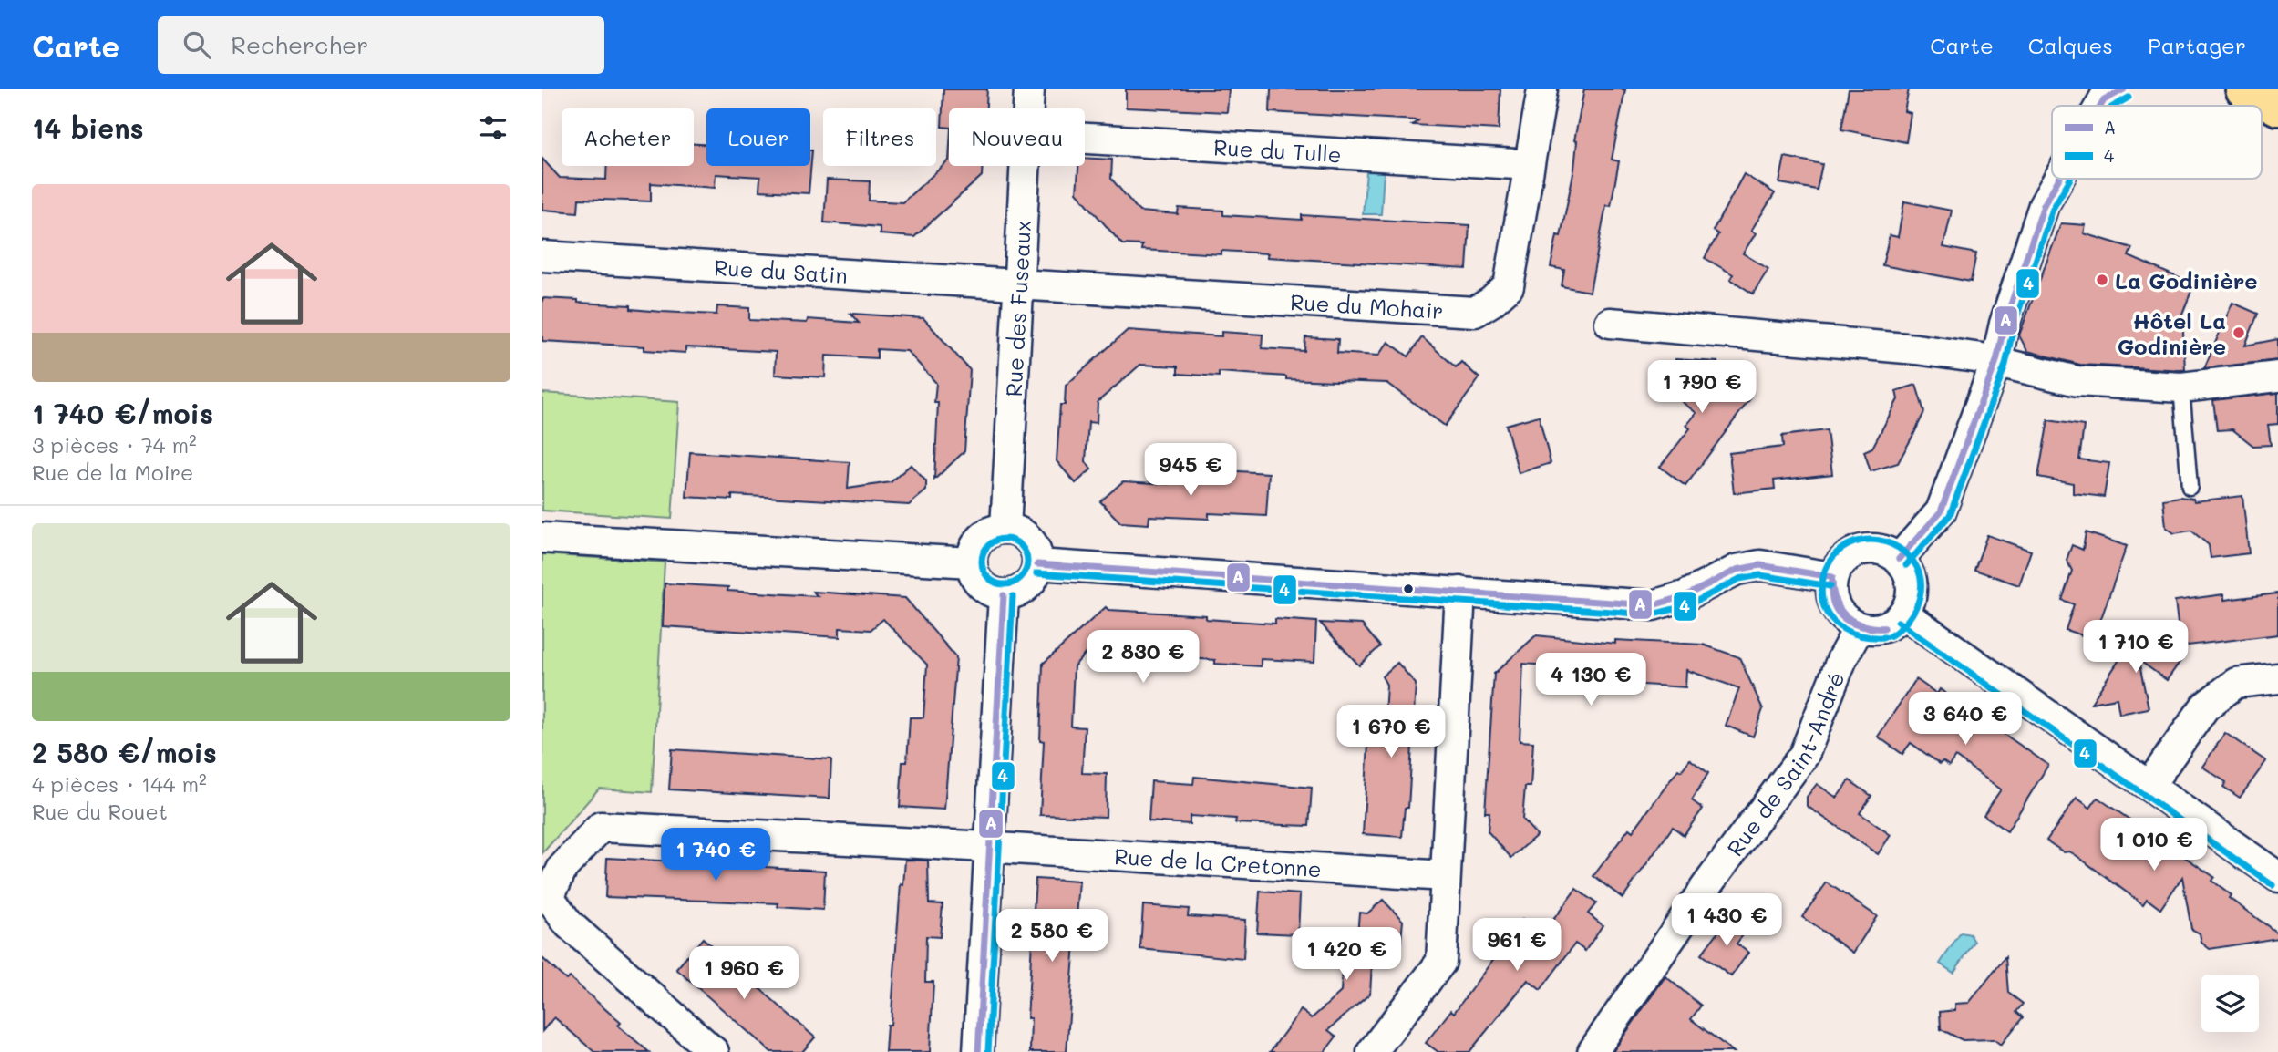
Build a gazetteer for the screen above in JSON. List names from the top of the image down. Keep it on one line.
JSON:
{"streets":{"street":["Rue du Tulle","Rue du Satin","Rue du Mohair","Rue des Fuseaux","Rue de Saint-André","Rue de la Cretonne"]},"crossings":[["Rue du Tulle","Rue du Mohair"],["Rue du Satin","Rue du Mohair"],["Rue du Satin","Rue des Fuseaux"],["Rue du Mohair","Rue des Fuseaux"]],"places":["La Godinière","Hôtel La Godinière"],"lines":["transit line A","transit line 4"],"legend":["A","4"],"page":{"header":"Carte","search":"Rechercher","nav":["Carte","Calques","Partager"],"heading":"14 biens","chip":["Acheter","Louer","Filtres","Nouveau"],"list":[{"name":"1 740 €/mois","note":"3 pièces · 74 m² · Rue de la Moire"},{"name":"2 580 €/mois","note":"4 pièces · 144 m² · Rue du Rouet"}],"price":["1 790 €","945 €","1 710 €","2 830 €","4 130 €","3 640 €","1 670 €","1 010 €","1 740 €","1 430 €","2 580 €","961 €","1 420 €","1 960 €"]}}
